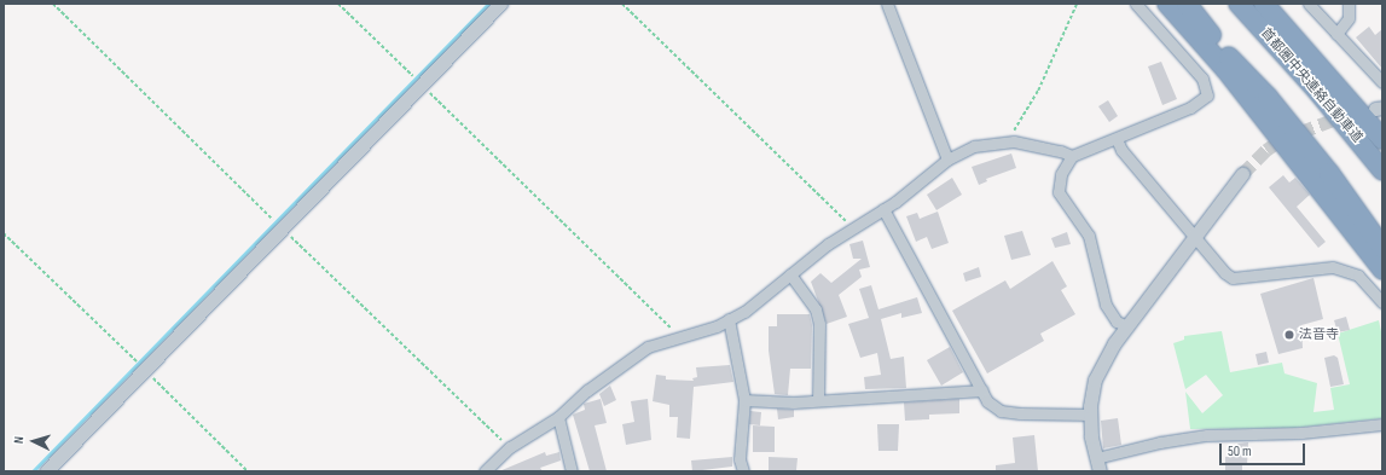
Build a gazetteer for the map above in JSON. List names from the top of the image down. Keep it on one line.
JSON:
{"streets":{"highway":["首都圏中央連絡自動車道"]},"places":["法音寺"],"scale_bar":"50 m","north":"left"}
